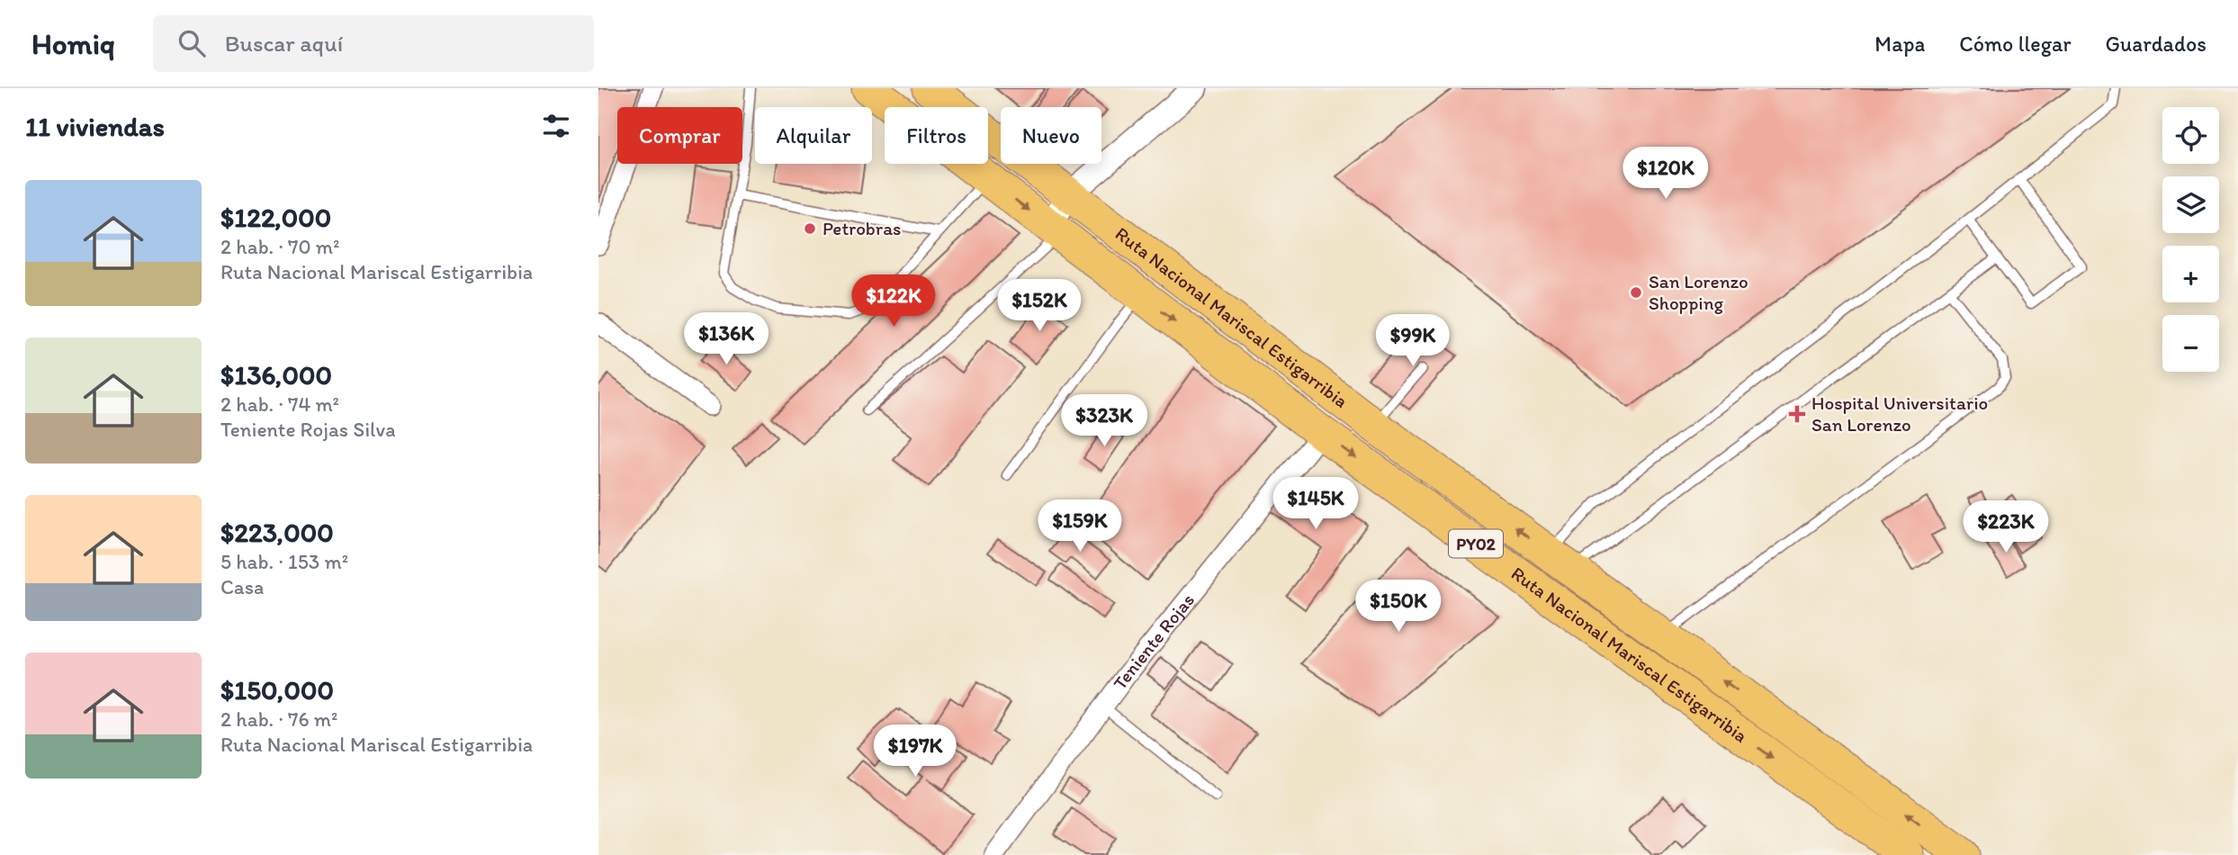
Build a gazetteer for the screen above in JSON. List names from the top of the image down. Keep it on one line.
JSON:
{"streets":{"highway":["Ruta Nacional Mariscal Estigarribia","PY02"],"street":["Teniente Rojas"]},"crossings":[["Ruta Nacional Mariscal Estigarribia","Teniente Rojas"]],"places":{"other":["Petrobras","San Lorenzo Shopping"],"health":["Hospital Universitario San Lorenzo"]},"page":{"header":"Homiq","search":"Buscar aquí","nav":["Mapa","Cómo llegar","Guardados"],"heading":"11 viviendas","map_buttons":["+","−"],"chip":["Comprar","Alquilar","Filtros","Nuevo"],"price":["$120K","$122K","$152K","$136K","$99K","$323K","$145K","$159K","$223K","$150K","$197K"],"list":[{"name":"$122,000","note":"2 hab. · 70 m² · Ruta Nacional Mariscal Estigarribia"},{"name":"$136,000","note":"2 hab. · 74 m² · Teniente Rojas Silva"},{"name":"$223,000","note":"5 hab. · 153 m² · Casa"},{"name":"$150,000","note":"2 hab. · 76 m² · Ruta Nacional Mariscal Estigarribia"}]}}
